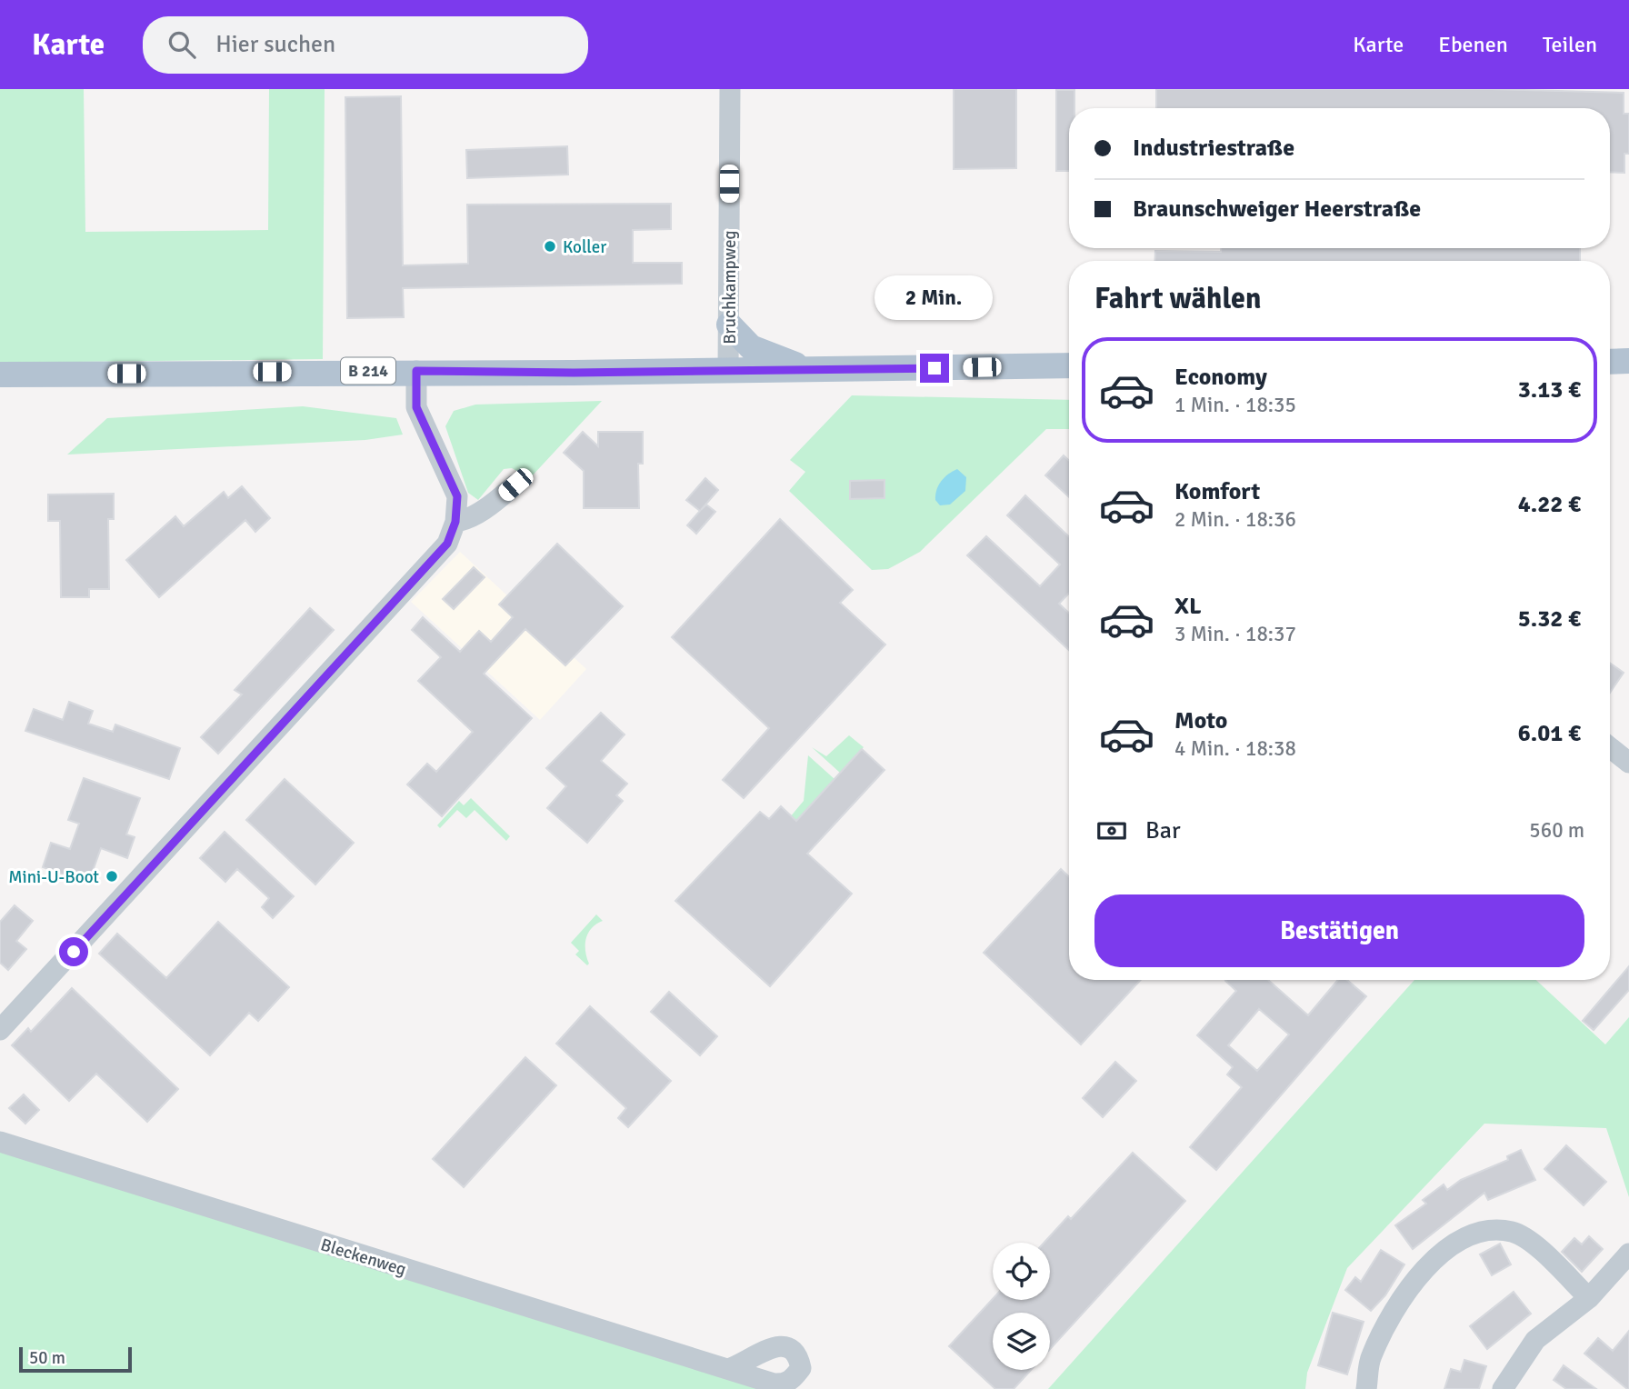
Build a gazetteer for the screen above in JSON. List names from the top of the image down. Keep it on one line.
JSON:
{"streets":{"main road":["B 214"],"street":["Bruchkampweg","Bleckenweg"]},"crossings":[["Bruchkampweg","B 214"]],"places":["Koller","Mini-U-Boot"],"scale_bar":"50 m","page":{"header":"Karte","search":"Hier suchen","nav":["Karte","Ebenen","Teilen"],"banner":["Industriestraße","Braunschweiger Heerstraße"],"heading":"Fahrt wählen","bubble":"2 Min.","list":[{"name":"Economy","note":"1 Min. · 18:35","value":"3.13 €"},{"name":"Komfort","note":"2 Min. · 18:36","value":"4.22 €"},{"name":"XL","note":"3 Min. · 18:37","value":"5.32 €"},{"name":"Moto","note":"4 Min. · 18:38","value":"6.01 €"}],"pay":["Bar","560 m"],"buttons":"Bestätigen","scale":"50 m"}}
